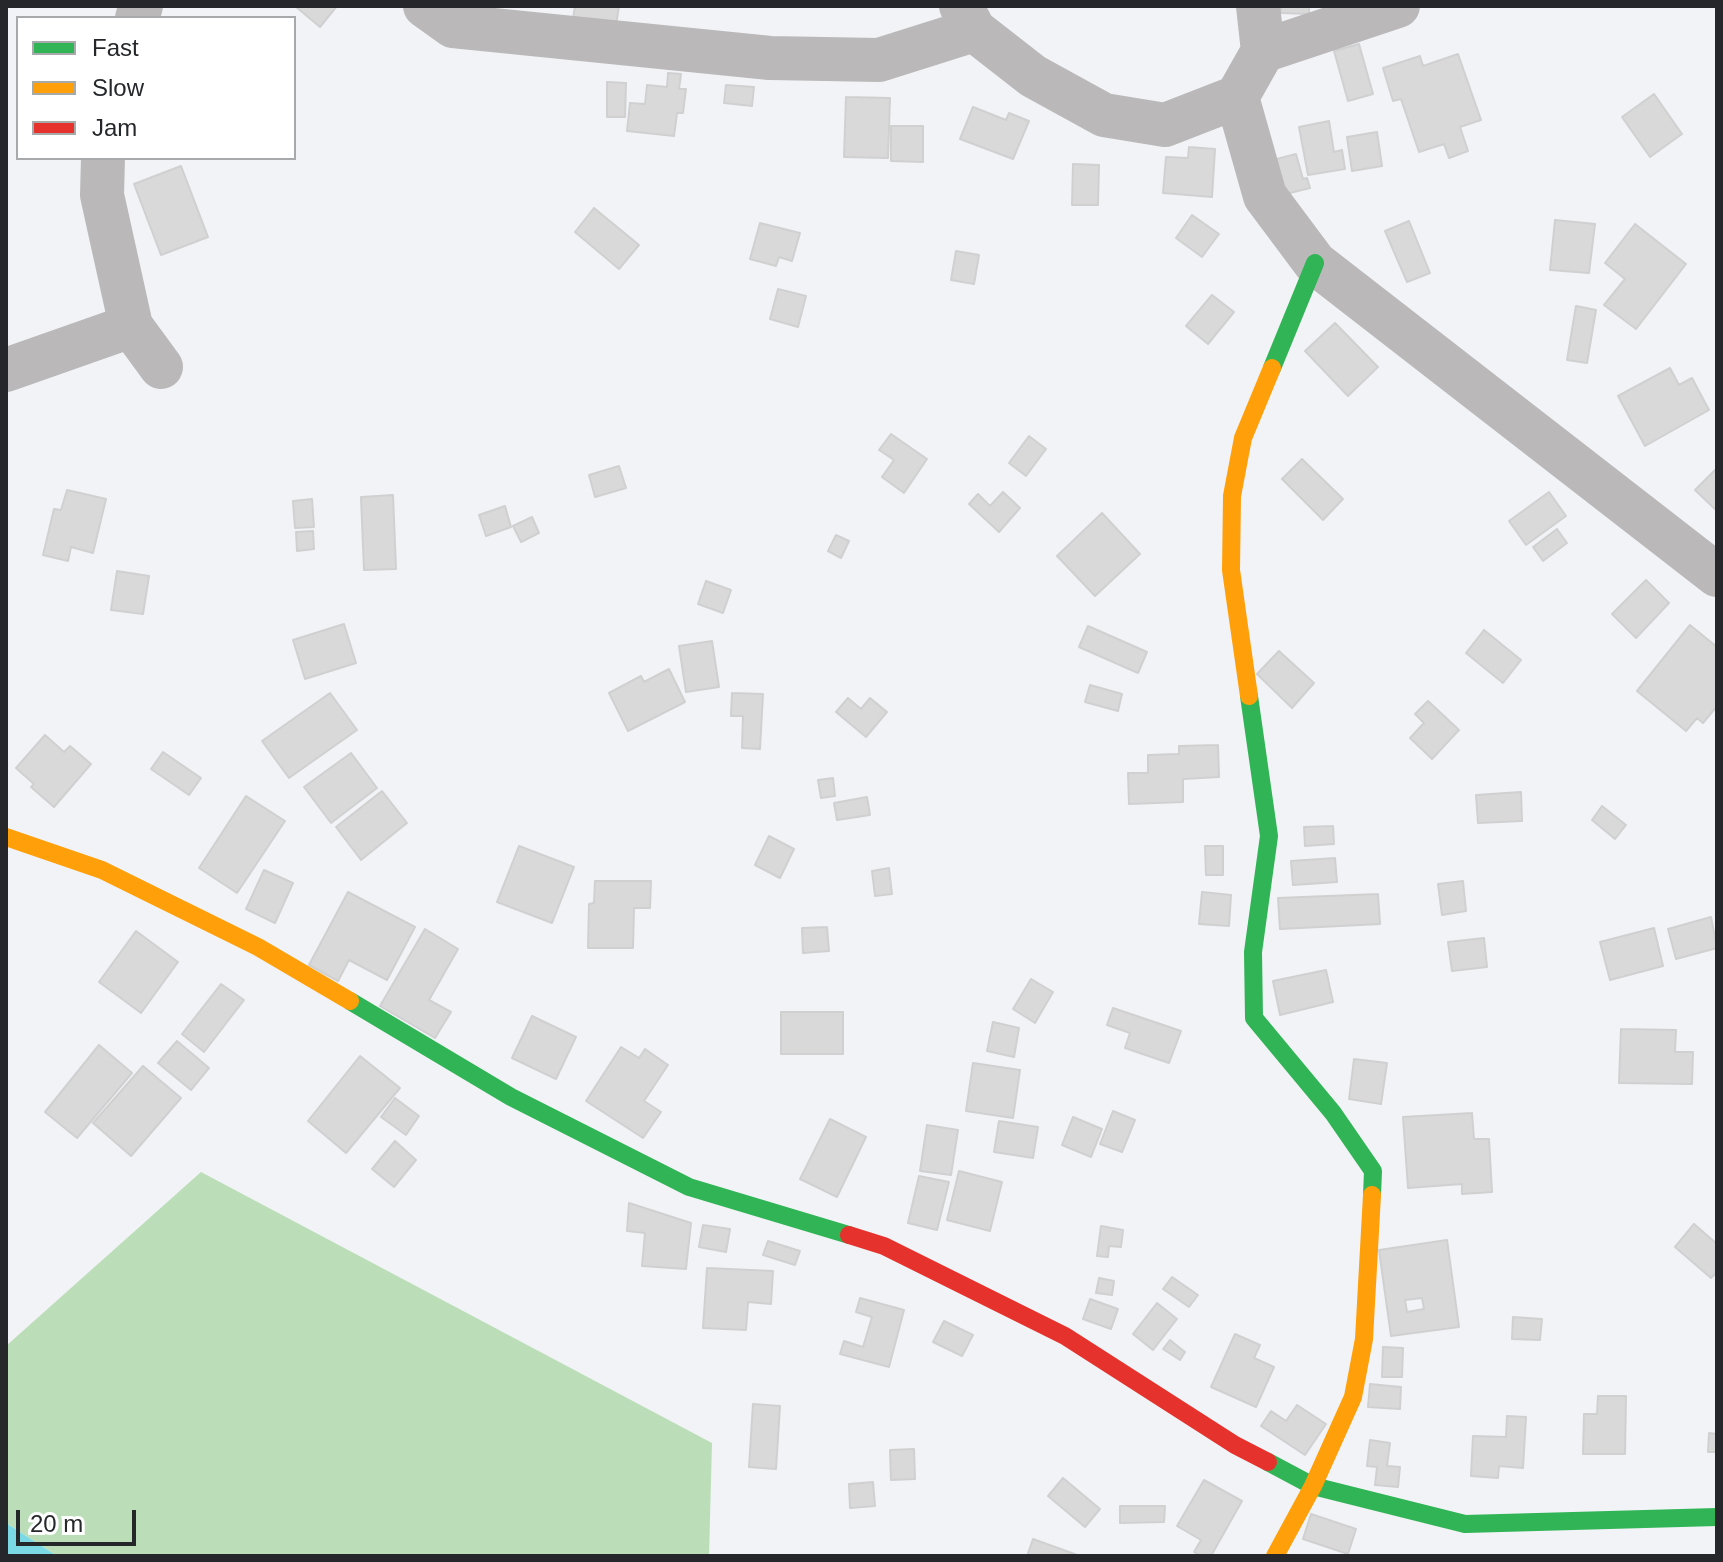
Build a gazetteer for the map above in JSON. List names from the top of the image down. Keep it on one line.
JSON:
{"legend":["Fast","Slow","Jam"],"scale_bar":"20 m"}
